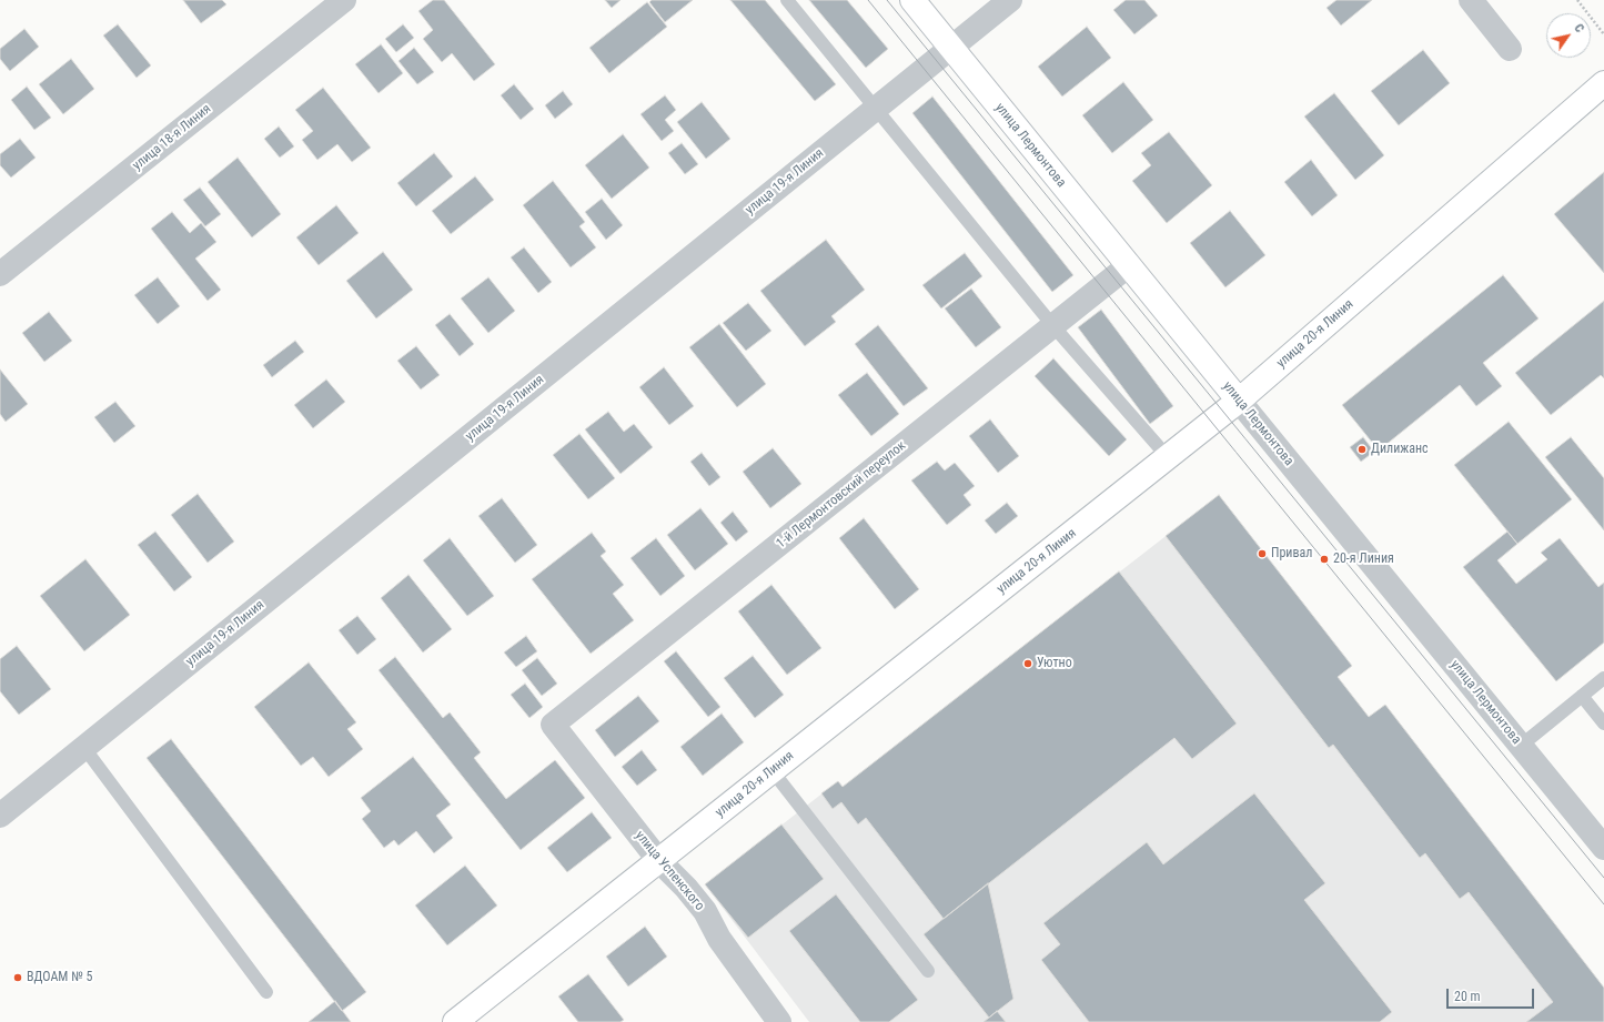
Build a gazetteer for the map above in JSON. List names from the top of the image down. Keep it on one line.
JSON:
{"streets":{"main road":["улица Лермонтова","улица 20-я Линия"],"street":["улица 18-я Линия","улица 19-я Линия","1-й Лермонтовский переулок","улица Успенского"]},"crossings":[["улица Лермонтова","улица 19-я Линия"],["улица Лермонтова","улица 20-я Линия"],["улица Лермонтова","1-й Лермонтовский переулок"],["улица 20-я Линия","улица Успенского"],["1-й Лермонтовский переулок","улица Успенского"]],"places":["Дилижанс","Привал","20-я Линия","Уютно","ВДОАМ № 5"],"scale_bar":"20 m","north":"top right"}
